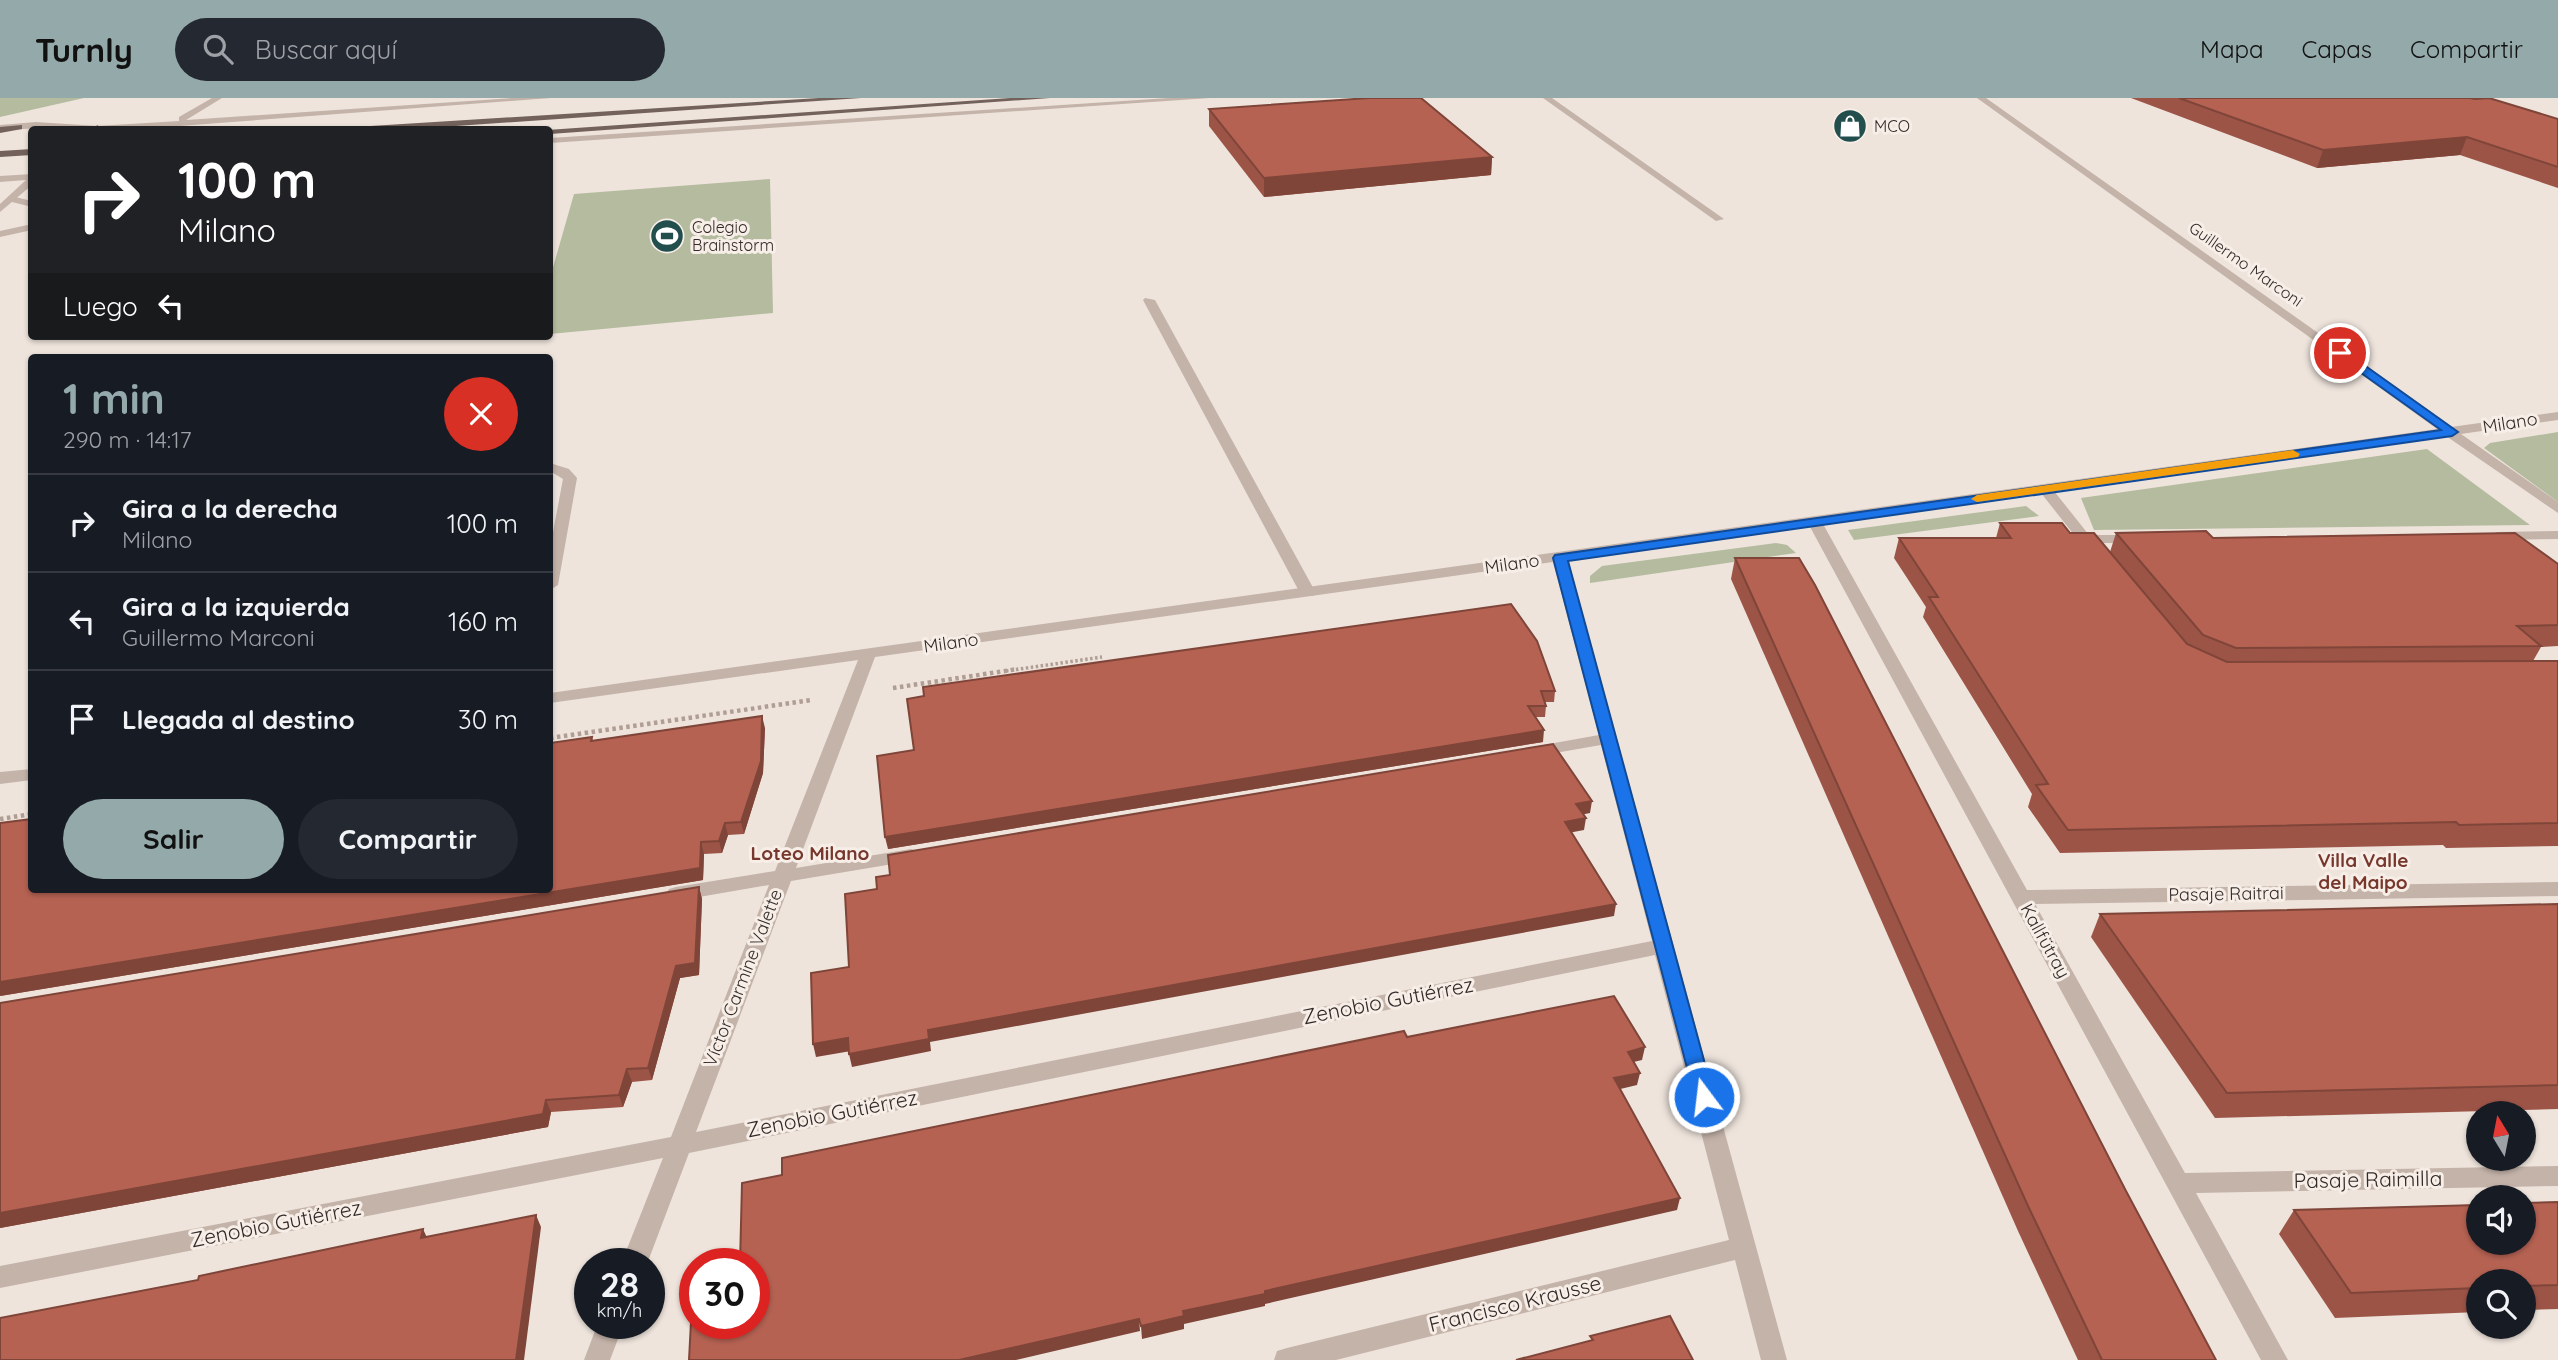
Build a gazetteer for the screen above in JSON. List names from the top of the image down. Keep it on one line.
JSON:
{"streets":{"street":["Guillermo Marconi","Milano","Pasaje Raitrai","Kallfütray","Víctor Carmine Valette","Zenobio Gutiérrez","Pasaje Raimilla","Francisco Krausse"]},"crossings":[["Guillermo Marconi","Milano"],["Milano","Kallfütray"],["Milano","Víctor Carmine Valette"],["Pasaje Raitrai","Kallfütray"],["Kallfütray","Pasaje Raimilla"],["Víctor Carmine Valette","Zenobio Gutiérrez"]],"districts":["Loteo Milano","Villa Valle del Maipo"],"places":{"shop":["MCO"],"sports":["Colegio Brainstorm"]},"north":"top","page":{"header":"Turnly","search":"Buscar aquí","nav":["Mapa","Capas","Compartir"],"turn":["100 m","Milano"],"then":"Luego","heading":["1 min","290 m · 14:17"],"list":[{"name":"Gira a la derecha","note":"Milano","value":"100 m"},{"name":"Gira a la izquierda","note":"Guillermo Marconi","value":"160 m"},{"name":"Llegada al destino","value":"30 m"}],"buttons":["Salir","Compartir"],"speed":"28 km/h","limit":"30"}}
